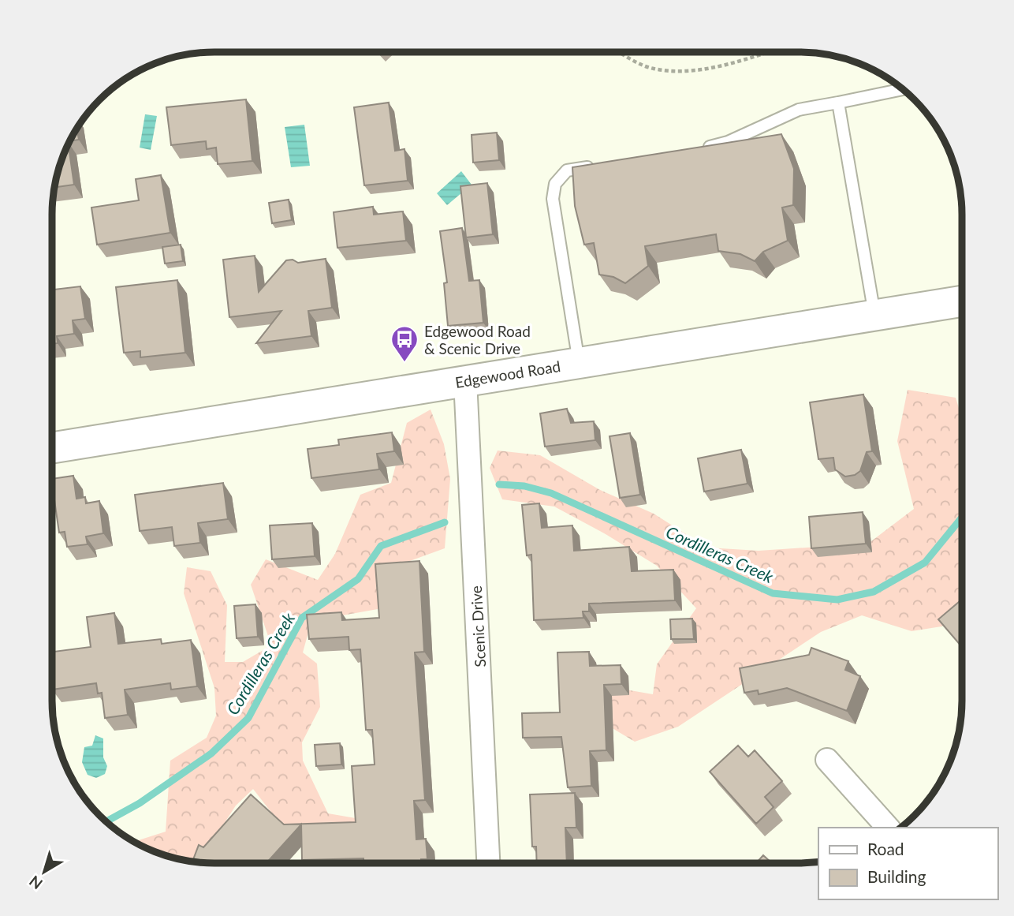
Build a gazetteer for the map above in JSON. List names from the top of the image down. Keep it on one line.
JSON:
{"streets":{"main road":["Edgewood Road"],"street":["Scenic Drive"]},"crossings":[["Edgewood Road","Scenic Drive"]],"water":["Cordilleras Creek"],"places":{"bus stop":["Edgewood Road & Scenic Drive"]},"legend":["Road","Building"],"north":"bottom left"}
